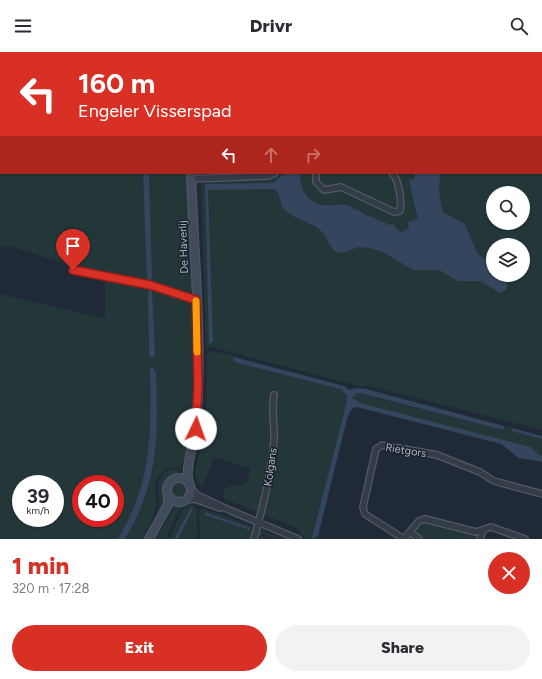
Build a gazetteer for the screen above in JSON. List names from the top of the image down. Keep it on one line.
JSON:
{"streets":{"street":["De Haverlij","Rietgors","Kolgans"]},"page":{"header":"Drivr","turn":["160 m","Engeler Visserspad"],"speed":"39 km/h","limit":"40","heading":["1 min","320 m · 17:28"],"buttons":["Exit","Share"]}}
